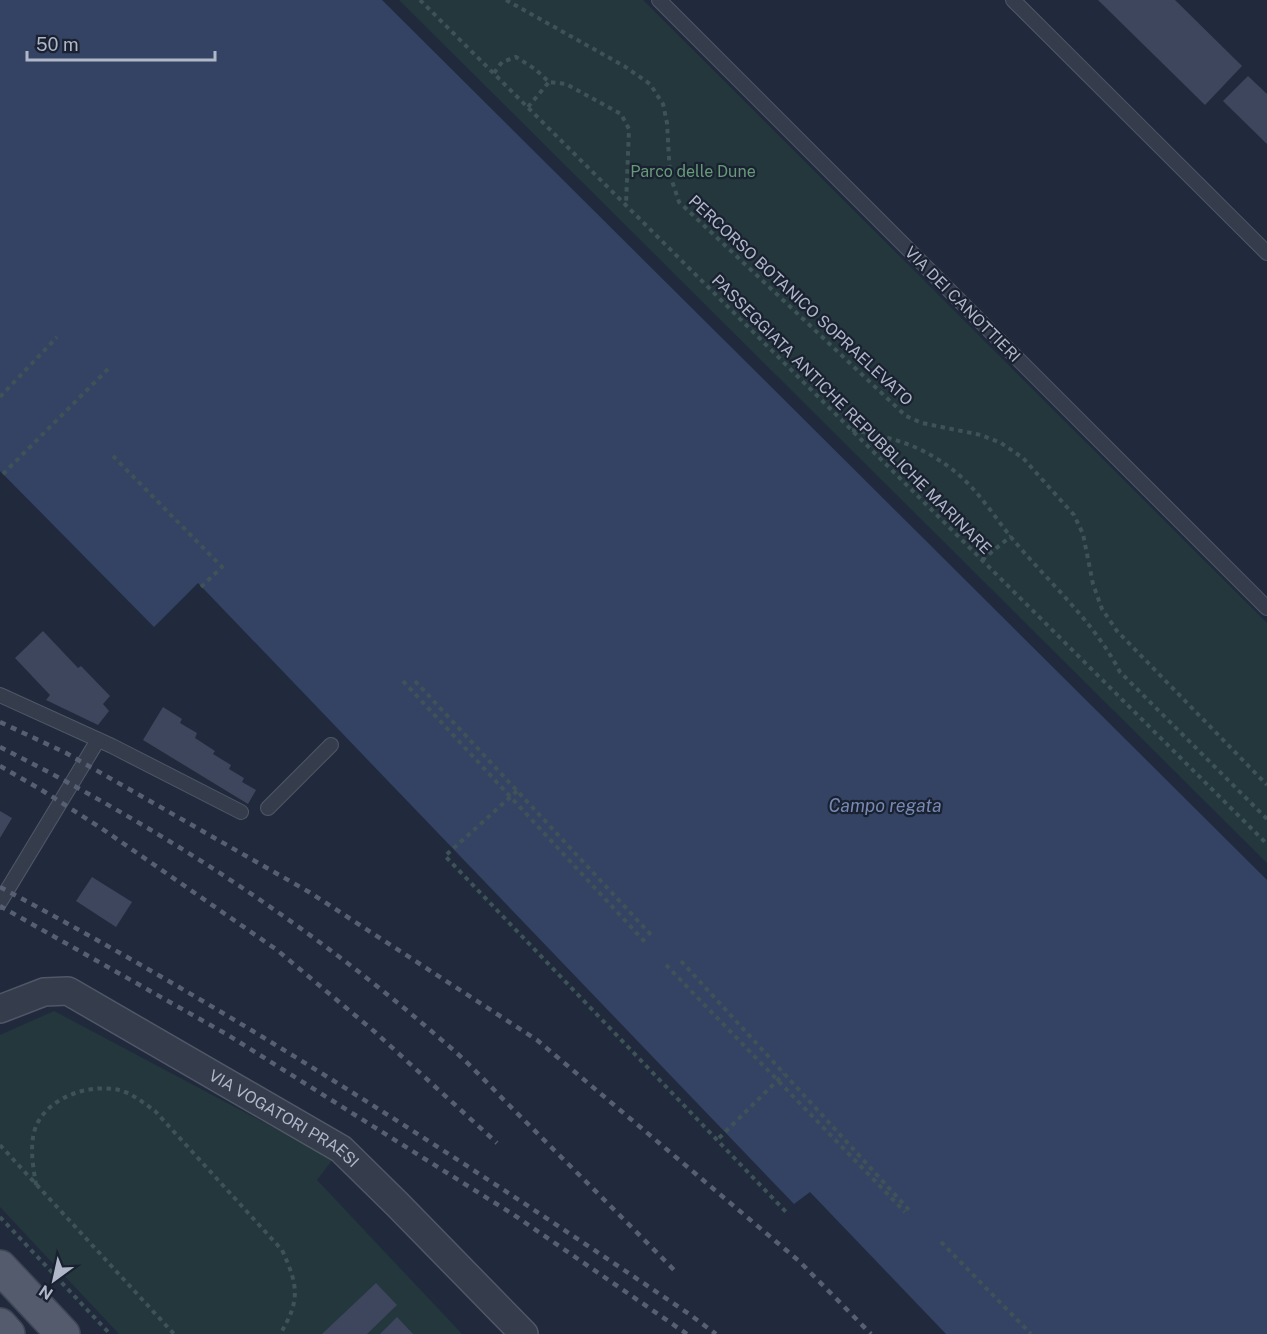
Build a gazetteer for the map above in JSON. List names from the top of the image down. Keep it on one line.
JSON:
{"streets":{"street":["VIA VOGATORI PRAESI"],"lane":["VIA DEI CANOTTIERI"],"path":["PERCORSO BOTANICO SOPRAELEVATO","PASSEGGIATA ANTICHE REPUBBLICHE MARINARE"]},"water":["Campo regata"],"parks":["Parco delle Dune"],"scale_bar":"50 m","north":"bottom left"}
